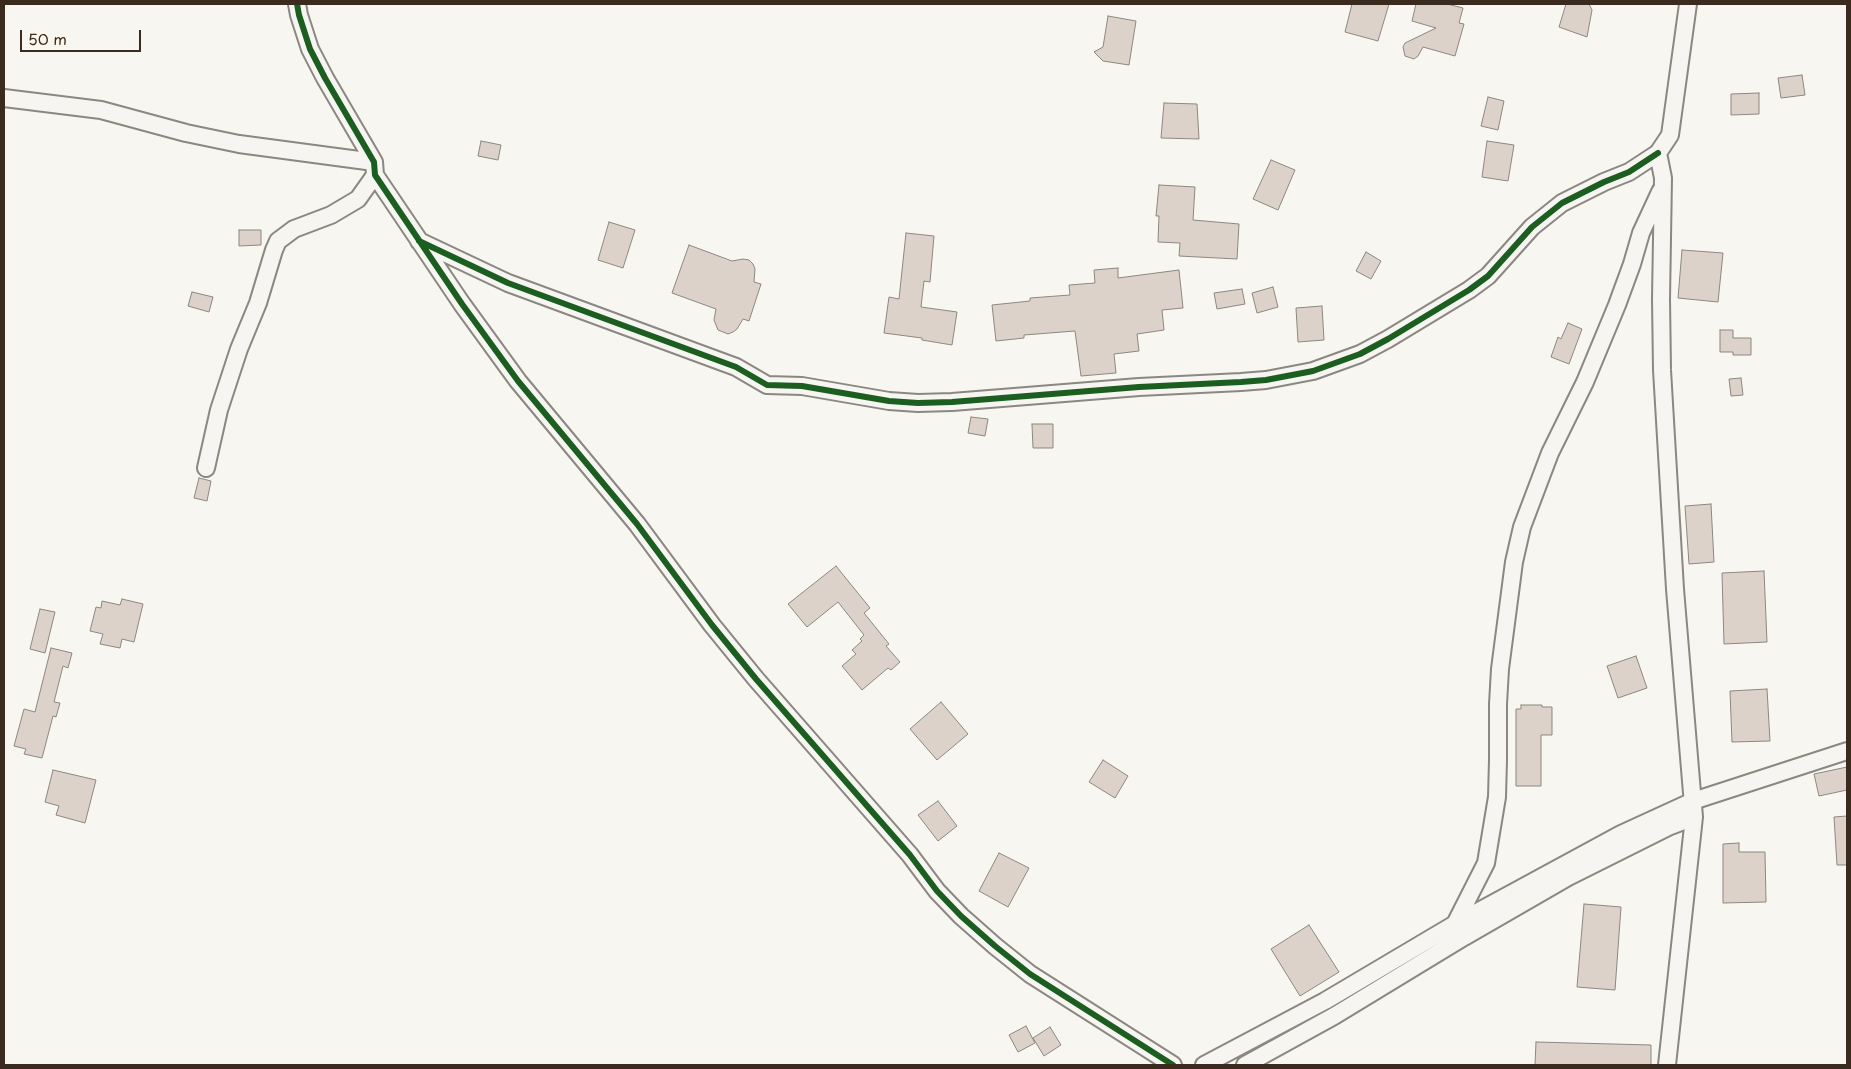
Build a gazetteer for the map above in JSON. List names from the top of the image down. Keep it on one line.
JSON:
{"scale_bar":"50 m"}
